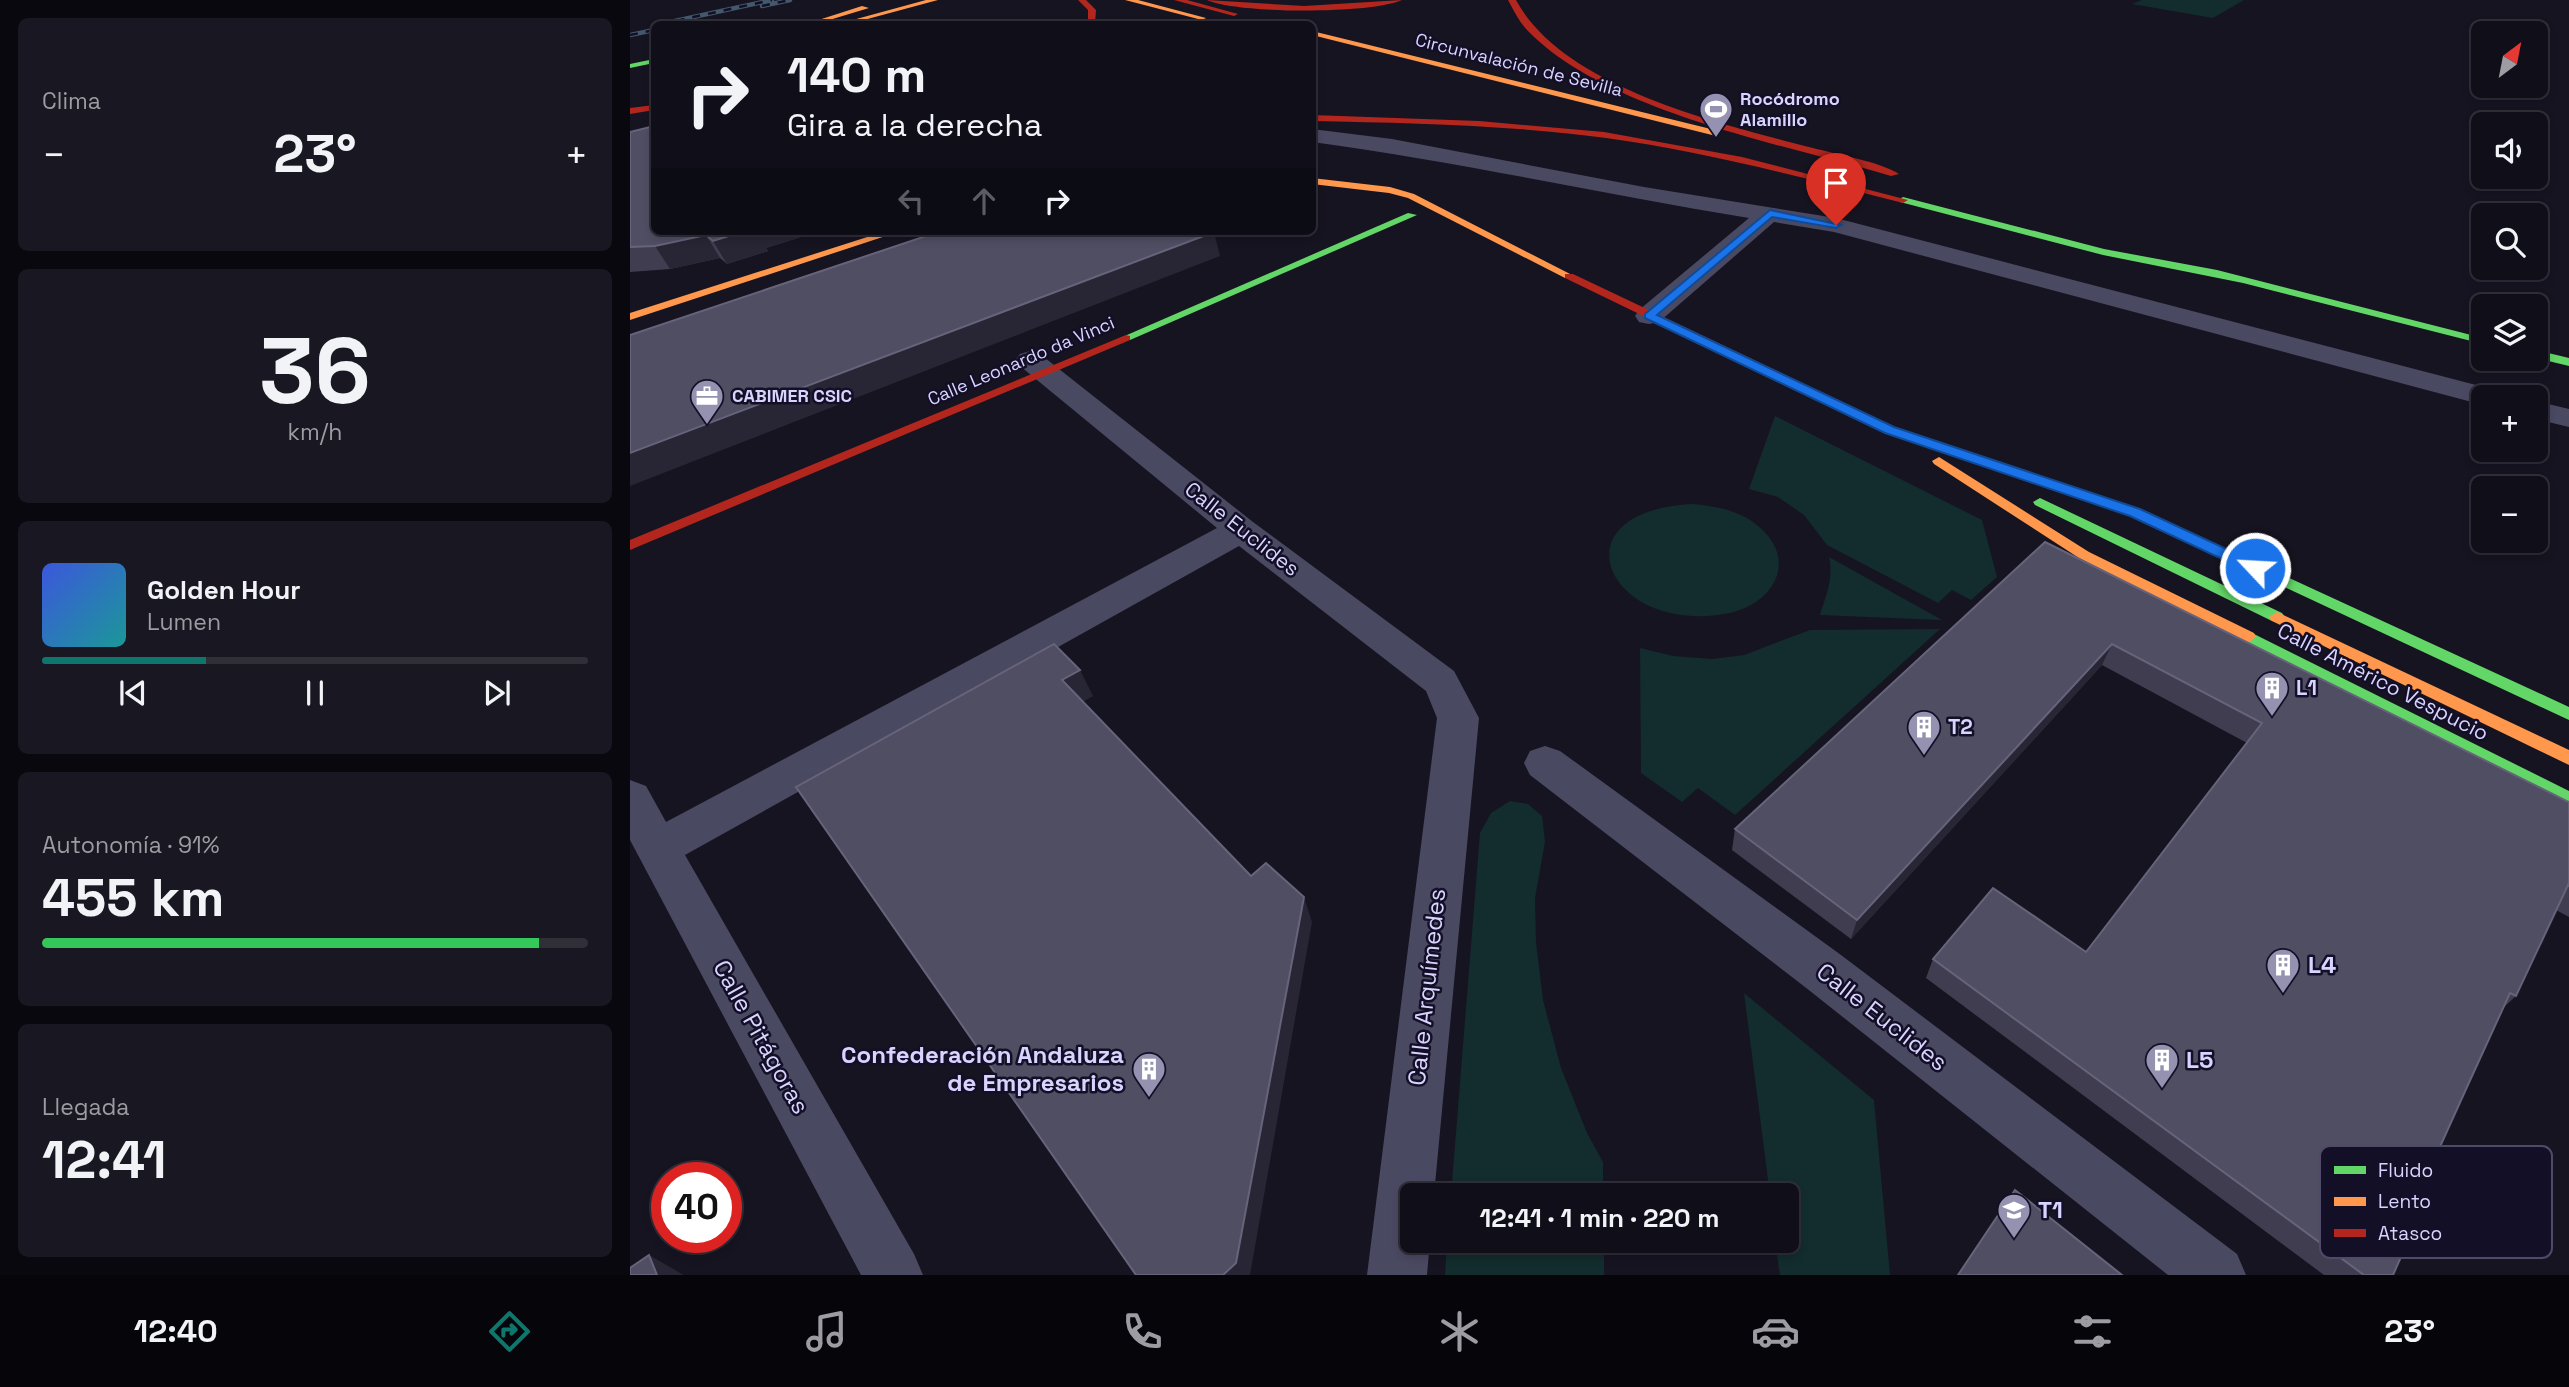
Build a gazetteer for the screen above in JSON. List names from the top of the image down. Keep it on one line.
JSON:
{"streets":{"main road":["Circunvalación de Sevilla","Calle Leonardo da Vinci","Calle Américo Vespucio"],"street":["Calle Euclides","Calle Arquímedes","Calle Pitágoras"]},"crossings":[["Calle Leonardo da Vinci","Calle Euclides"],["Calle Leonardo da Vinci","Calle Américo Vespucio"],["Calle Euclides","Calle Arquímedes"]],"places":{"sports":["Rocódromo Alamillo"],"office":["CABIMER CSIC"],"building":["L1","T2","L4","L5","Confederación Andaluza de Empresarios"],"school or university":["T1"]},"legend":["Fluido","Lento","Atasco"],"north":"top right","page":{"tile":["Clima",["36","km/h"],["Autonomía · 91%","455 km"],["Llegada","12:41"]],"map_buttons":["+","−"],"turn":["140 m","Gira a la derecha"],"heat":["−","23°","+"],"song":["Golden Hour","Lumen"],"limit":"40","trip":"12:41 · 1 min · 220 m","tabs":["12:40","23°"]}}
